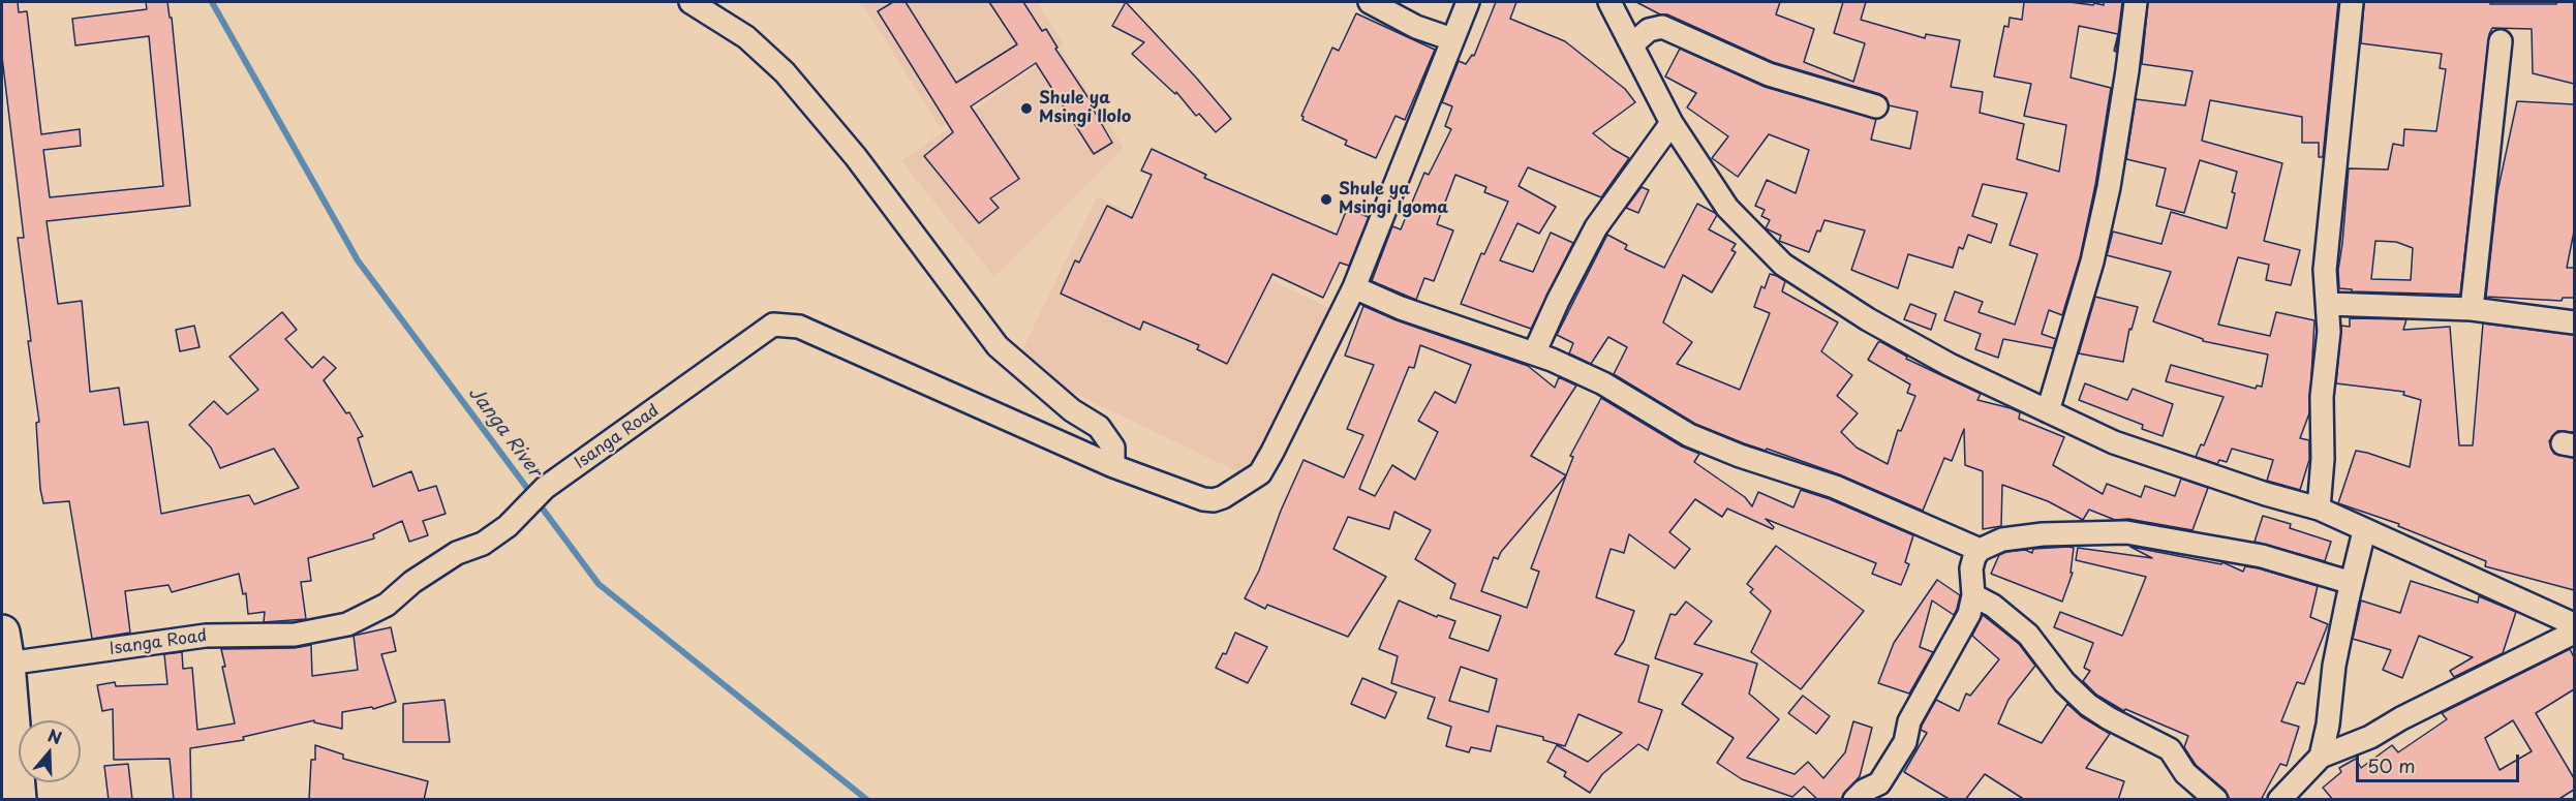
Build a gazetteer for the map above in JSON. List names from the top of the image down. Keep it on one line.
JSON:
{"streets":{"street":["Isanga Road"]},"water":["Janga River"],"places":["Shule ya Msingi Ilolo","Shule ya Msingi Igoma"],"scale_bar":"50 m","north":"top"}
